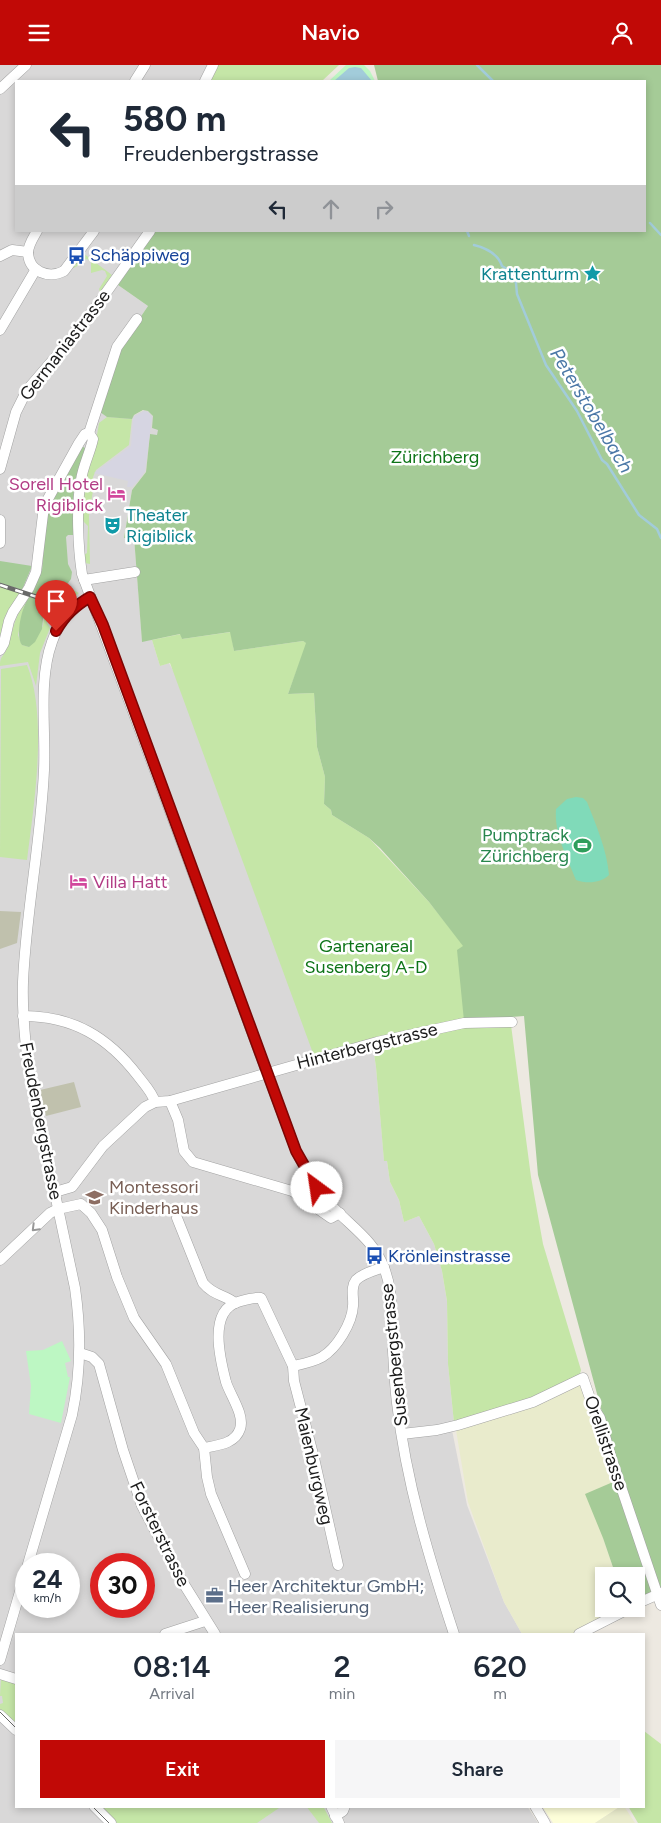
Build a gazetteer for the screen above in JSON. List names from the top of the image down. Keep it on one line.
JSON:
{"streets":{"street":["Germaniastrasse","Hinterbergstrasse","Freudenbergstrasse","Susenbergstrasse","Orellistrasse","Maienburgweg","Forsterstrasse"]},"crossings":[["Hinterbergstrasse","Susenbergstrasse"],["Freudenbergstrasse","Susenbergstrasse"],["Freudenbergstrasse","Forsterstrasse"],["Susenbergstrasse","Orellistrasse"]],"water":["Peterstobelbach"],"parks":["Zürichberg","Gartenareal Susenberg A-D"],"places":{"bus stop":["Schäppiweg","Krönleinstrasse"],"place":["Krattenturm"],"hotel":["Sorell Hotel Rigiblick","Villa Hatt"],"theatre":["Theater Rigiblick"],"sports":["Pumptrack Zürichberg"],"school or university":["Montessori Kinderhaus"],"office":["Heer Architektur GmbH; Heer Realisierung"]},"page":{"header":"Navio","turn":["580 m","Freudenbergstrasse"],"speed":"24 km/h","limit":"30","eta":["08:14","Arrival","2","min","620","m"],"buttons":["Exit","Share"]}}
